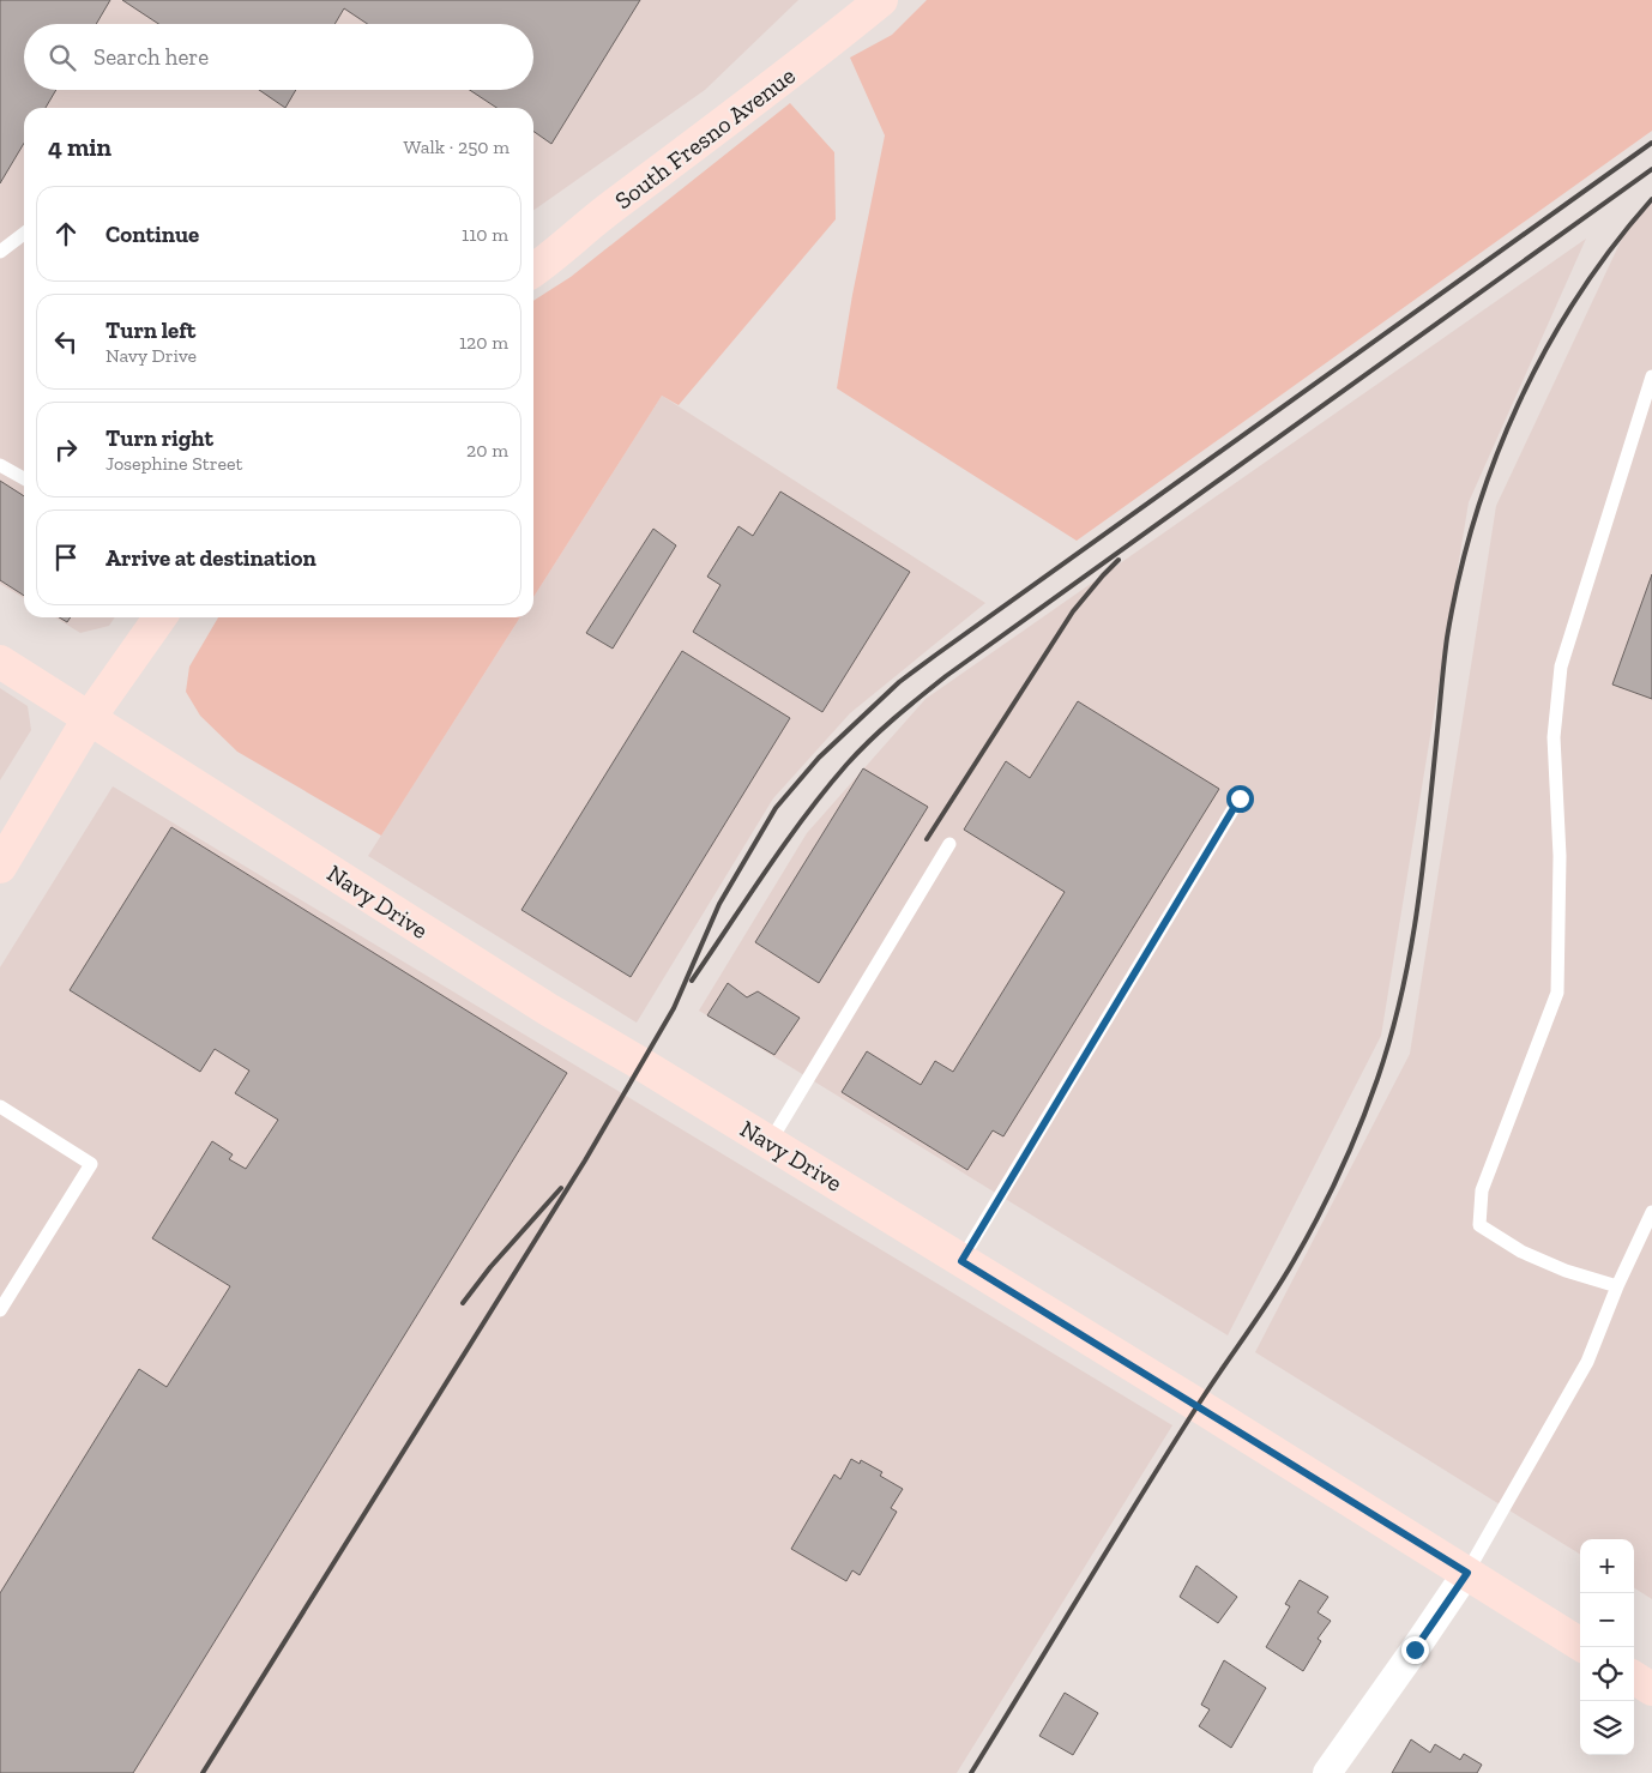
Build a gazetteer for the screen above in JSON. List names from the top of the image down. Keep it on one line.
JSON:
{"streets":{"street":["South Fresno Avenue","Navy Drive"]},"page":{"search":"Search here","heading":["4 min","Walk · 250 m"],"list":[["Continue","110 m"],["Turn left","Navy Drive","120 m"],["Turn right","Josephine Street","20 m"],"Arrive at destination"],"map_buttons":["+","−"]}}
